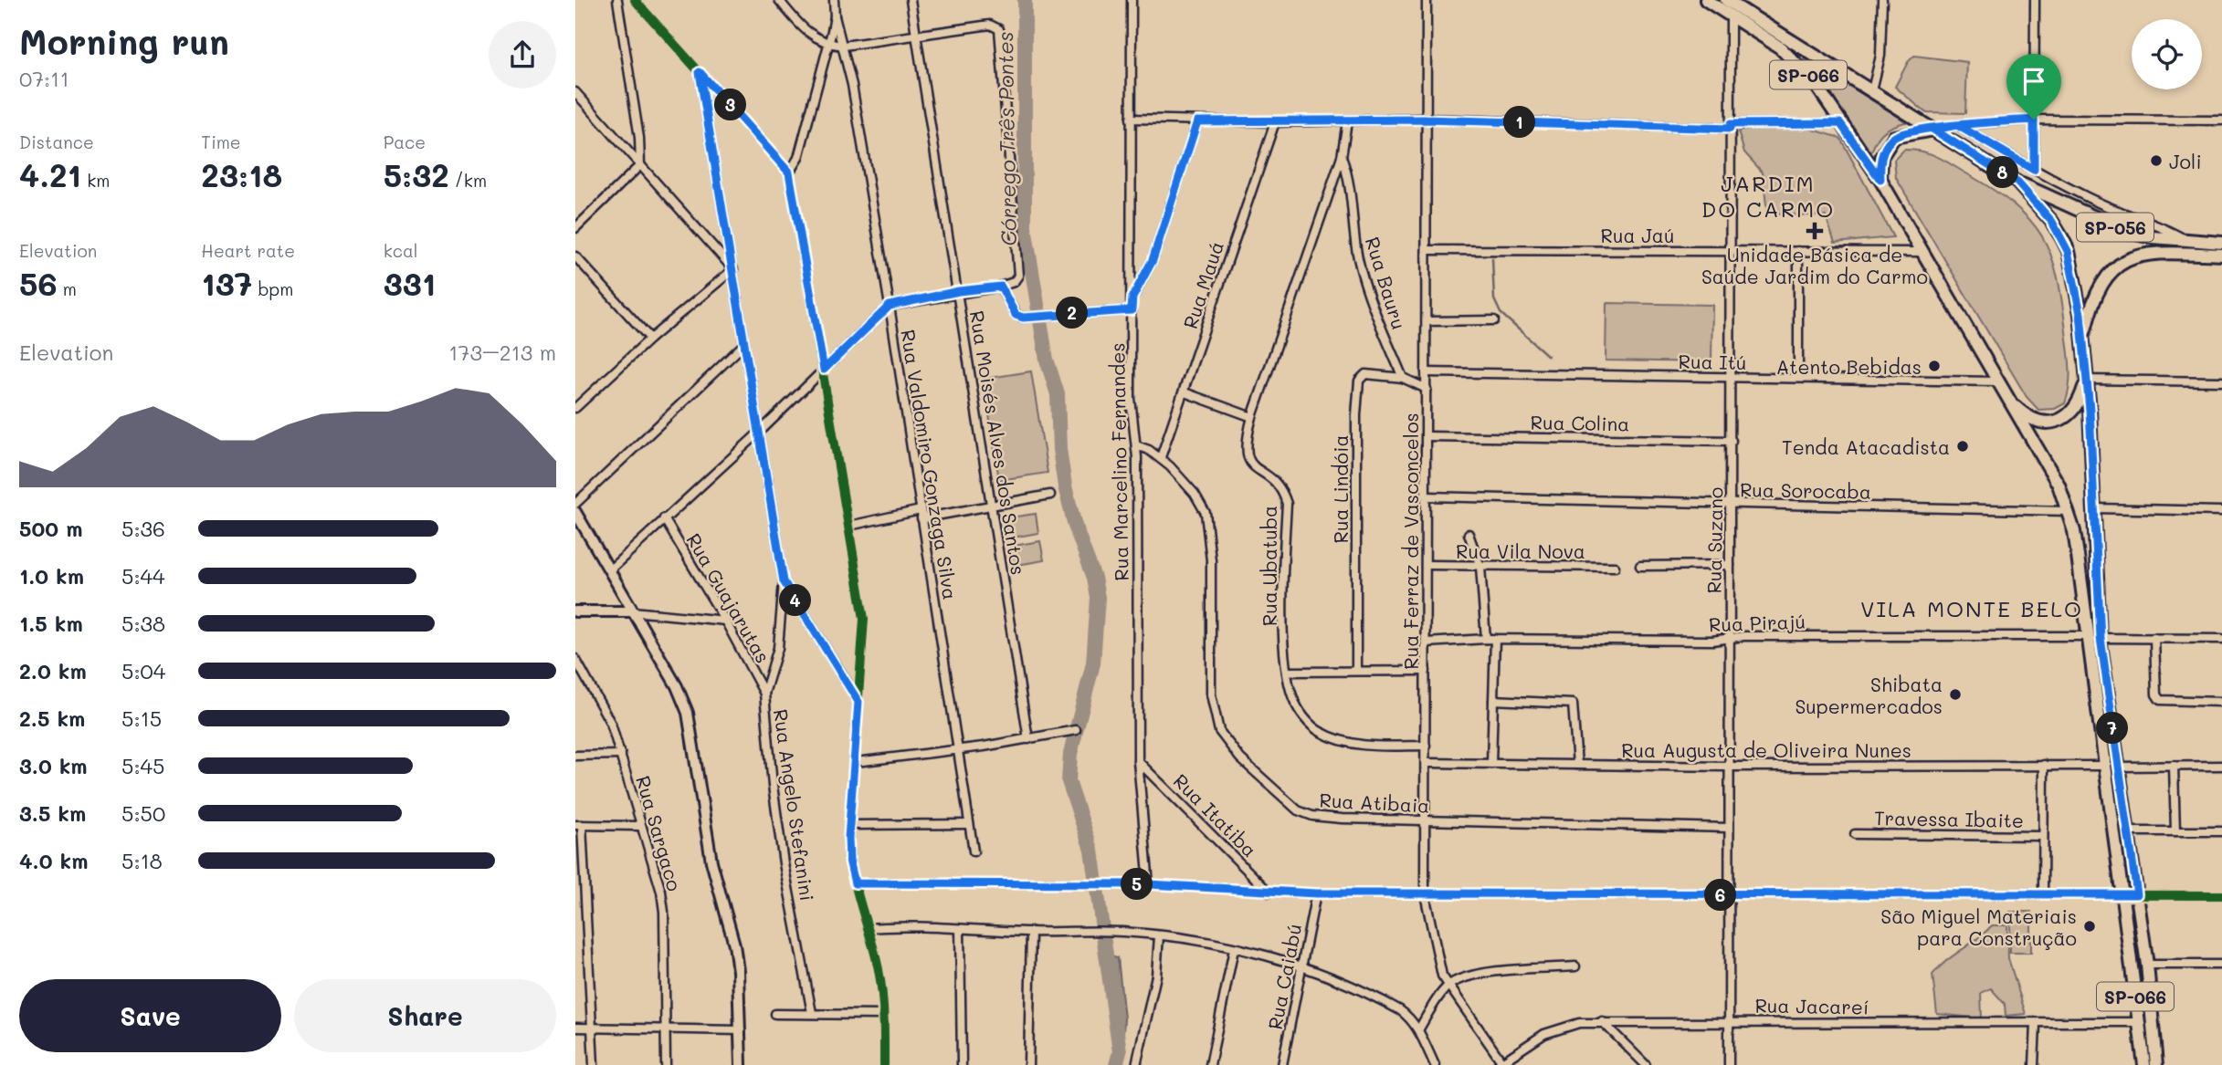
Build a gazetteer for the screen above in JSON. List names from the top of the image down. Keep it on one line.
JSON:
{"streets":{"main road":["SP-066","SP-056"],"street":["Rua Jaú","Rua Bauru","Rua Mauá","Rua Itú","Rua Colina","Rua Moisés Alves dos Santos","Rua Marcelino Fernandes","Rua Valdomiro Gonzaga Silva","Rua Lindóia","Rua Sorocaba","Rua Suzano","Rua Ferraz de Vasconcelos","Rua Vila Nova","Rua Ubatuba","Rua Guajarutas","Rua Pirajú","Rua Augusta de Oliveira Nunes","Rua Atibaia","Rua Angelo Stefanini","Rua Itatiba","Travessa Ibaite","Rua Sargaco","Rua Caiabú","Rua Jacareí"]},"crossings":[["SP-066","SP-056"],["SP-066","Rua Sorocaba"],["SP-066","Rua Suzano"],["SP-066","Rua Pirajú"],["SP-066","Rua Augusta de Oliveira Nunes"],["SP-066","Rua Jacareí"],["Rua Jaú","Rua Suzano"],["Rua Jaú","Rua Ferraz de Vasconcelos"],["Rua Bauru","Rua Lindóia"],["Rua Bauru","Rua Ubatuba"],["Rua Mauá","Rua Atibaia"],["Rua Itú","Rua Suzano"],["Rua Itú","Rua Ferraz de Vasconcelos"],["Rua Colina","Rua Suzano"],["Rua Colina","Rua Ferraz de Vasconcelos"],["Rua Marcelino Fernandes","Rua Atibaia"],["Rua Marcelino Fernandes","Rua Itatiba"],["Rua Lindóia","Rua Ferraz de Vasconcelos"],["Rua Sorocaba","Rua Suzano"],["Rua Sorocaba","Rua Ferraz de Vasconcelos"],["Rua Suzano","Rua Pirajú"],["Rua Suzano","Rua Augusta de Oliveira Nunes"],["Rua Suzano","Rua Atibaia"],["Rua Suzano","Rua Jacareí"],["Rua Ferraz de Vasconcelos","Rua Vila Nova"],["Rua Ferraz de Vasconcelos","Rua Ubatuba"],["Rua Ferraz de Vasconcelos","Rua Pirajú"],["Rua Ferraz de Vasconcelos","Rua Augusta de Oliveira Nunes"],["Rua Ferraz de Vasconcelos","Rua Atibaia"],["Rua Ferraz de Vasconcelos","Rua Jacareí"],["Rua Guajarutas","Rua Angelo Stefanini"]],"districts":["JARDIM DO CARMO","VILA MONTE BELO"],"water":["Córrego Três Pontes"],"places":{"other":["Joli","Atento Bebidas","Tenda Atacadista","Shibata Supermercados","São Miguel Materiais para Construção"],"health":["Unidade Básica de Saúde Jardim do Carmo"]},"page":{"heading":["Morning run","07:11"],"pins":["3","1","8","2","4","7","5","6"],"stats":[["Distance","4.21 km"],["Time","23:18"],["Pace","5:32 /km"],["Elevation","56 m"],["Heart rate","137 bpm"],["kcal","331"]],"chart":["Elevation","173–213 m"],"list":[{"name":"500 m","note":"5:36"},{"name":"1.0 km","note":"5:44"},{"name":"1.5 km","note":"5:38"},{"name":"2.0 km","note":"5:04"},{"name":"2.5 km","note":"5:15"},{"name":"3.0 km","note":"5:45"},{"name":"3.5 km","note":"5:50"},{"name":"4.0 km","note":"5:18"}],"buttons":["Save","Share"]}}
